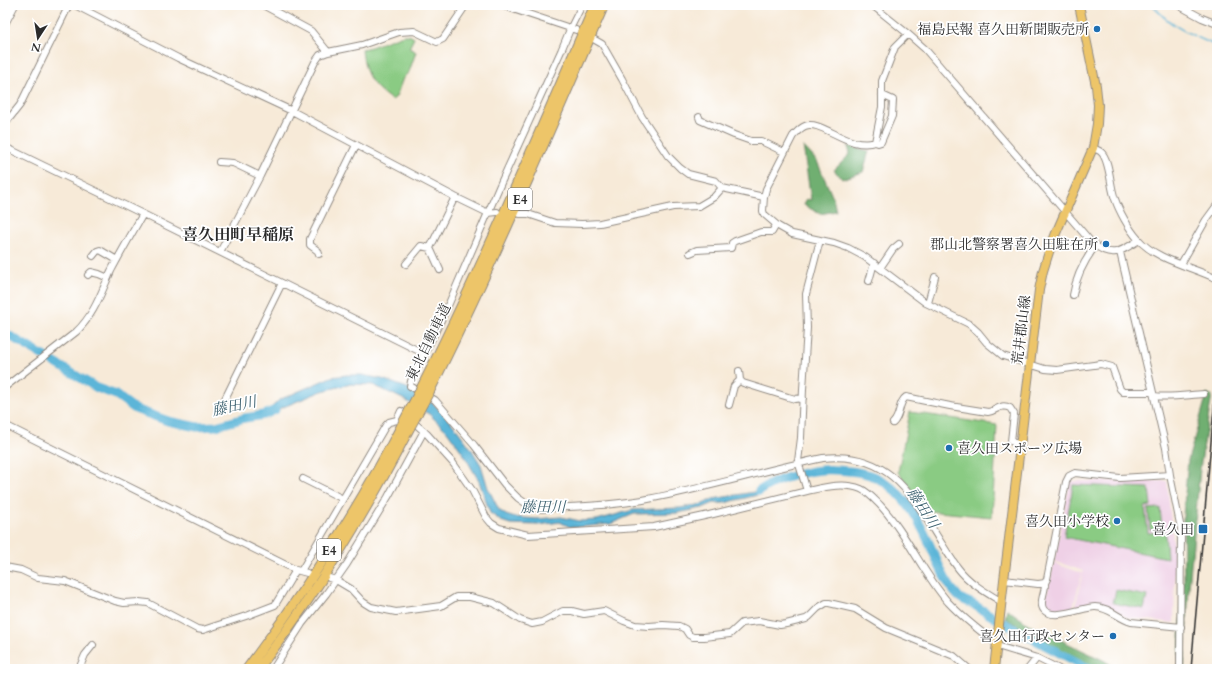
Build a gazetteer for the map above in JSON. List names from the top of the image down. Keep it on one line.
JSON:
{"streets":{"highway":["E4","東北自動車道"],"main road":["荒井郡山線"]},"districts":["喜久田町早稲原"],"water":["藤田川"],"places":{"other":["福島民報 喜久田新聞販売所","郡山北警察署喜久田駐在所","喜久田スポーツ広場","喜久田小学校","喜久田行政センター"],"transit":["喜久田"]},"north":"bottom"}
